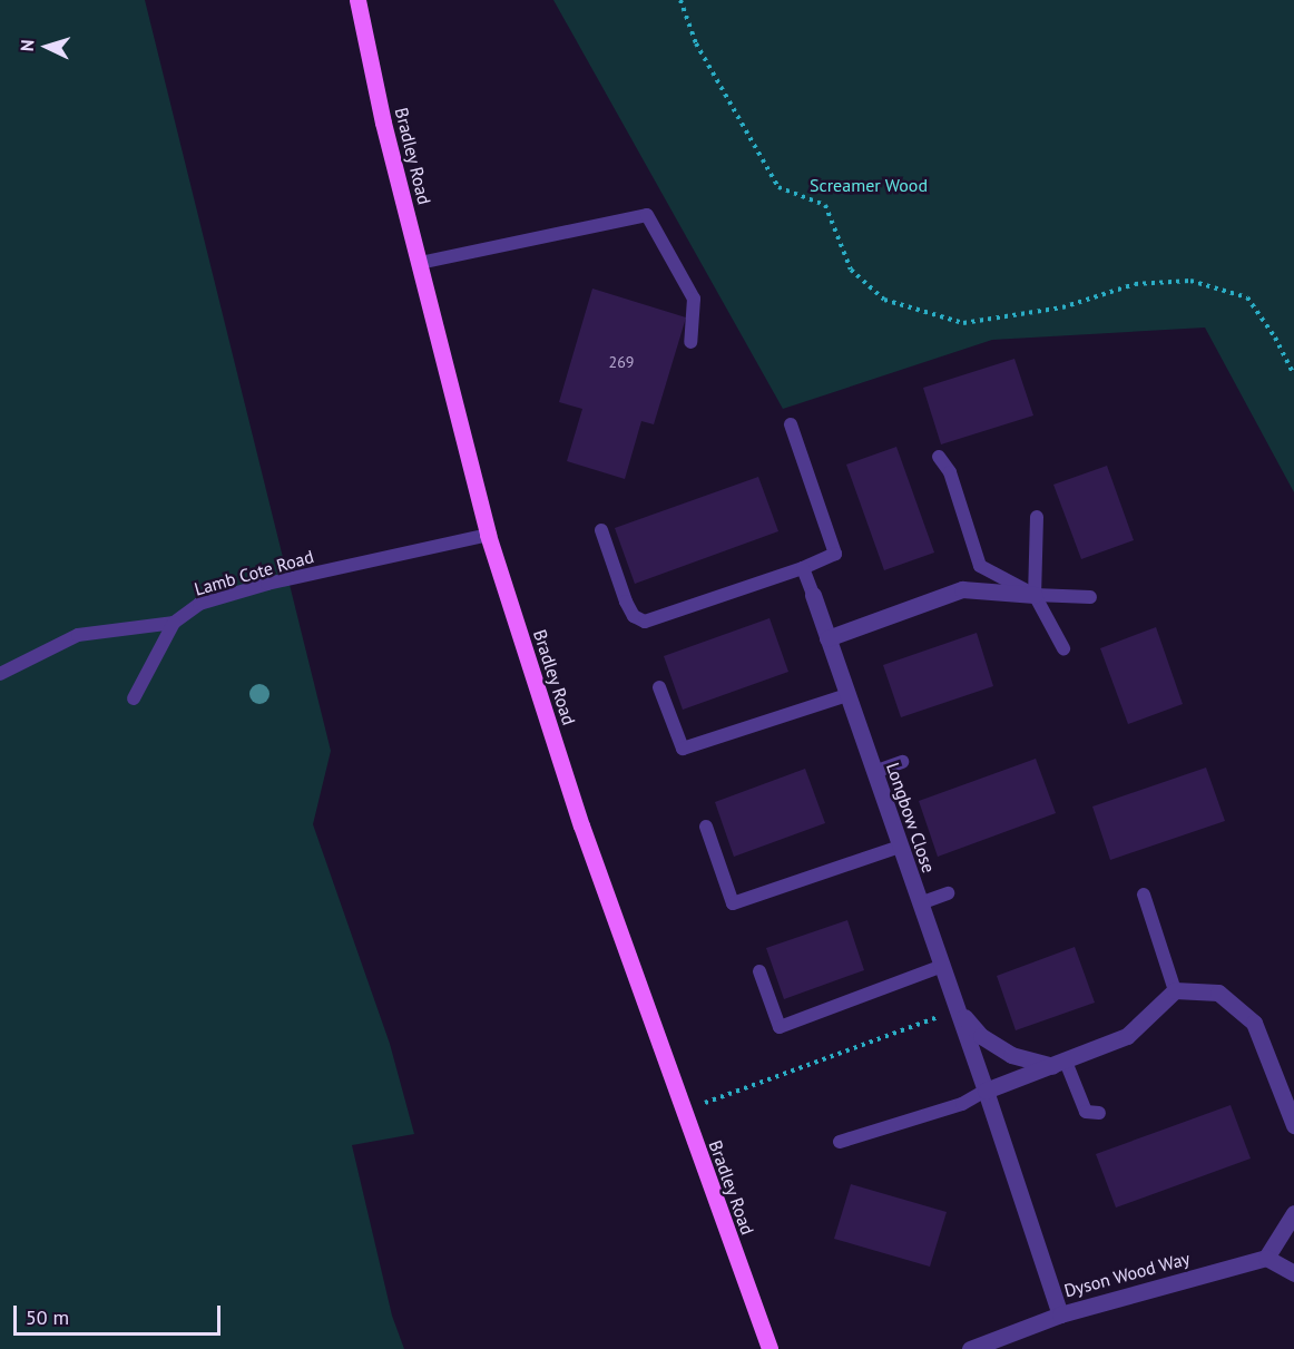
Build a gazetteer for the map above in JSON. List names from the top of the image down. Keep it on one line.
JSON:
{"streets":{"main road":["Bradley Road"],"street":["Longbow Close","Dyson Wood Way"],"lane":["Lamb Cote Road"]},"crossings":[["Bradley Road","Lamb Cote Road"],["Longbow Close","Dyson Wood Way"]],"parks":["Screamer Wood"],"house_numbers":["269"],"scale_bar":"50 m","north":"left"}
